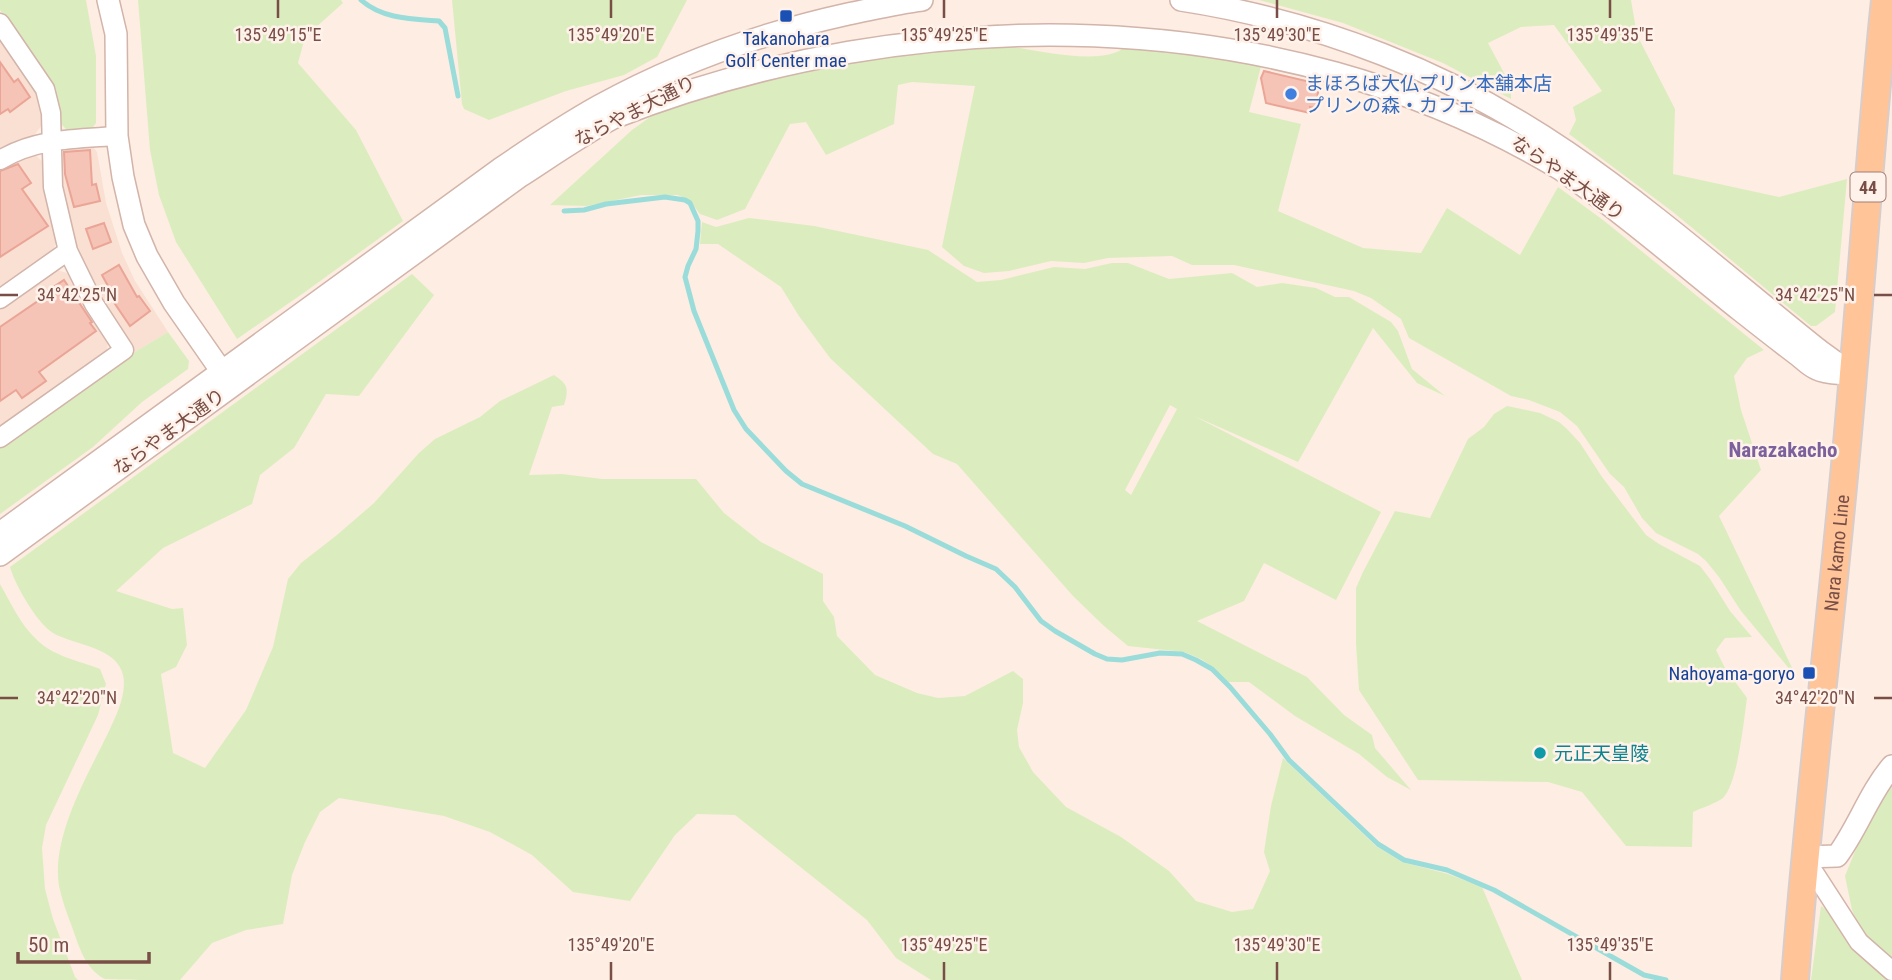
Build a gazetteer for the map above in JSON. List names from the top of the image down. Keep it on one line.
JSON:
{"streets":{"main road":["44","Nara kamo Line"],"street":["ならやま大通り"]},"crossings":[["ならやま大通り","Nara kamo Line"]],"districts":["Narazakacho"],"places":{"transit":["Takanohara Golf Center mae","Nahoyama-goryo"],"other":["まほろば大仏プリン本舗本店 プリンの森・カフェ","元正天皇陵"]},"scale_bar":"50 m","coordinates":["135°49'15\"E","135°49'20\"E","135°49'25\"E","135°49'30\"E","135°49'35\"E","34°42'25\"N","34°42'20\"N"]}
